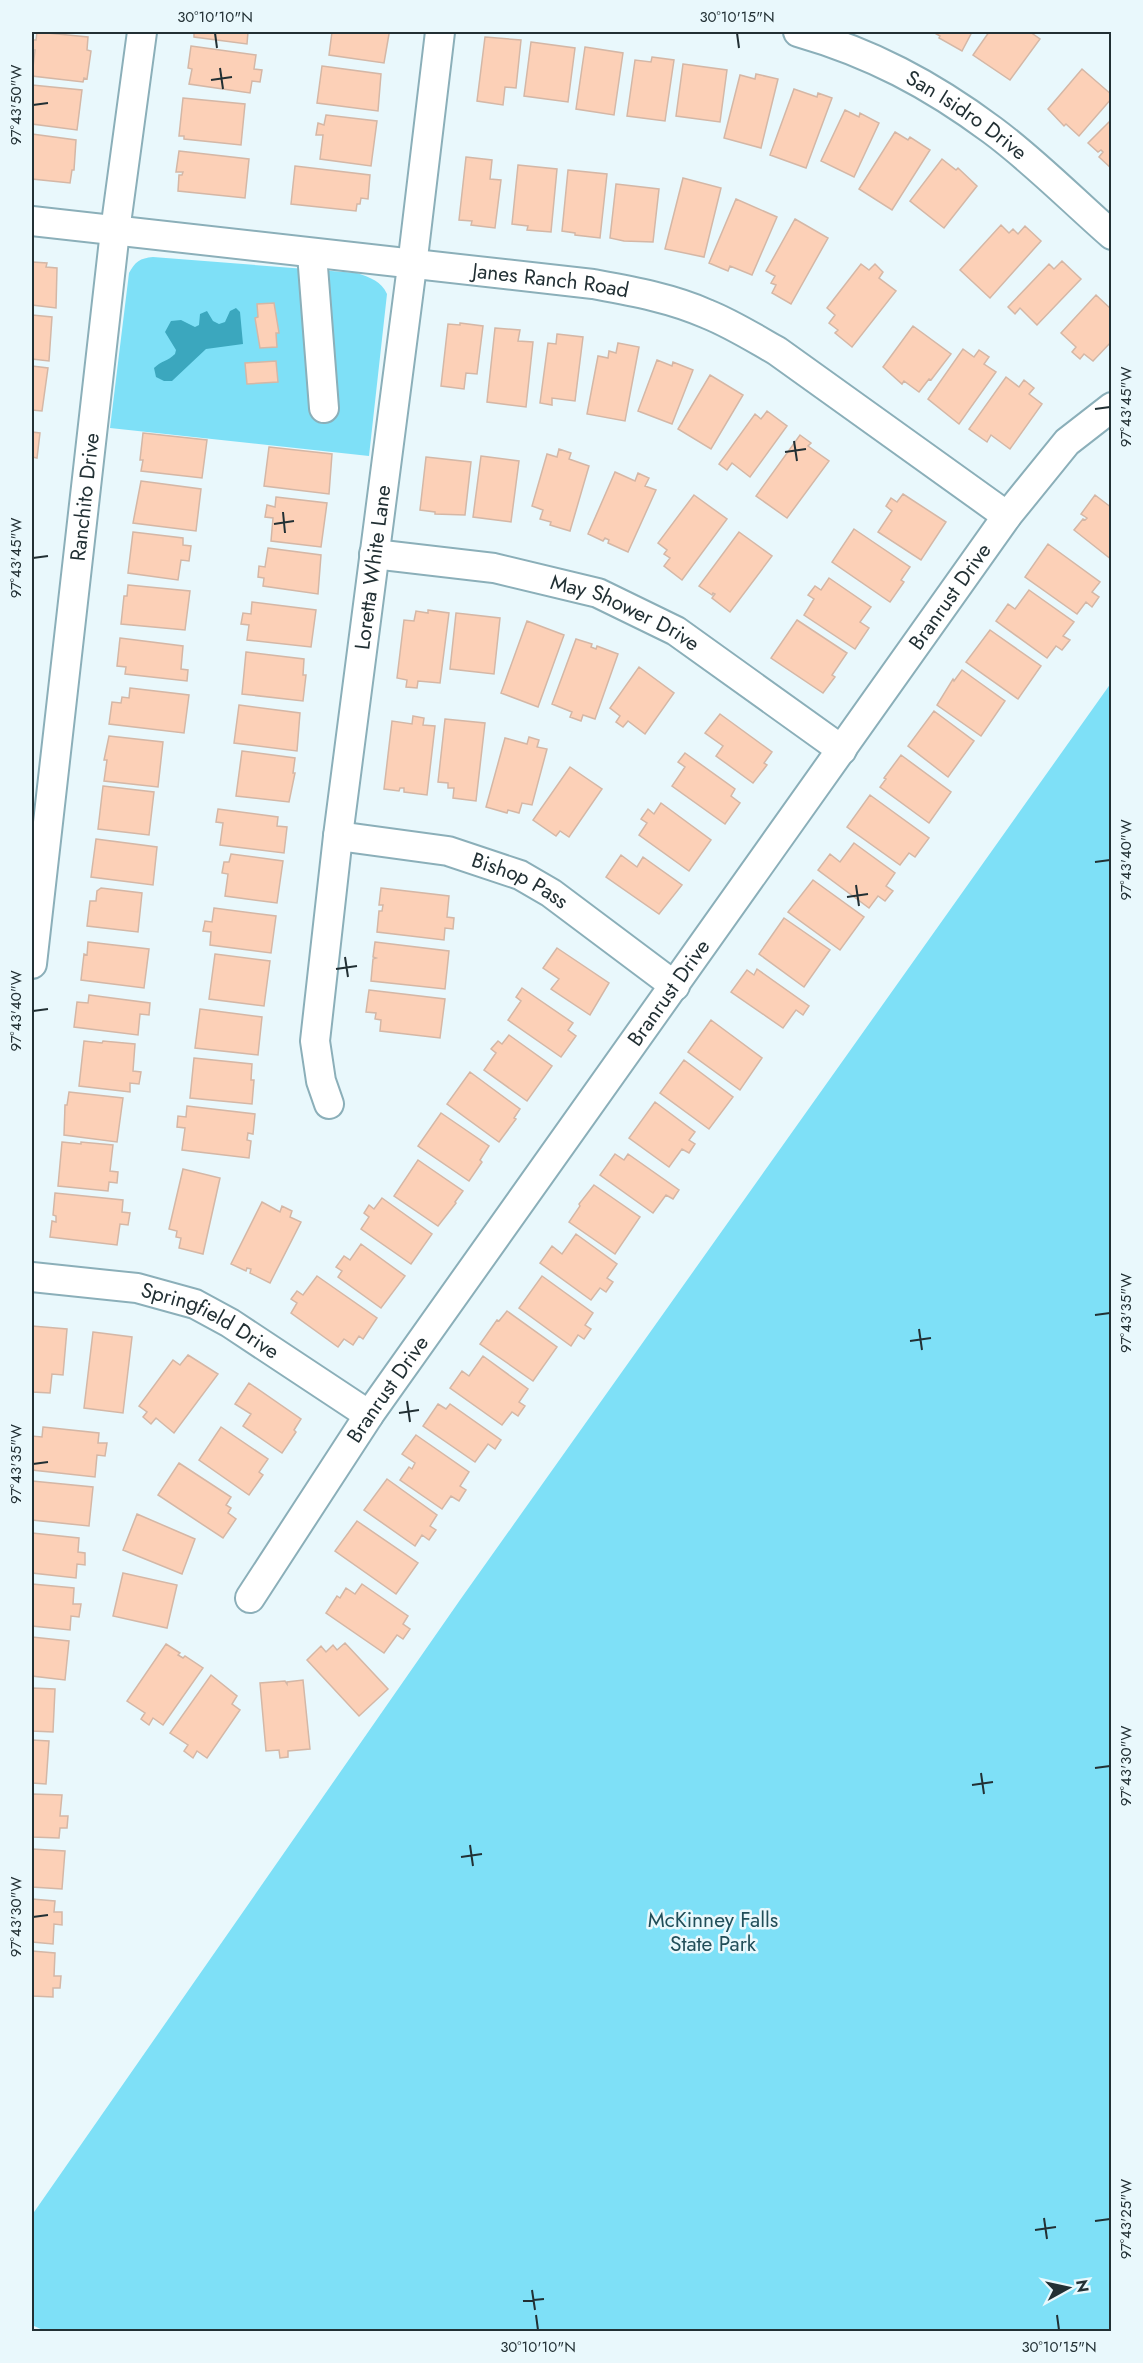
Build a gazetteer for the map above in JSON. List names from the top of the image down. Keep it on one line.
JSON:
{"streets":{"street":["San Isidro Drive","Janes Ranch Road","Ranchito Drive","Loretta White Lane","Branrust Drive","May Shower Drive","Bishop Pass","Springfield Drive"]},"crossings":[["Janes Ranch Road","Ranchito Drive"],["Janes Ranch Road","Loretta White Lane"],["Janes Ranch Road","Branrust Drive"],["Loretta White Lane","May Shower Drive"],["Loretta White Lane","Bishop Pass"],["Branrust Drive","May Shower Drive"],["Branrust Drive","Bishop Pass"],["Branrust Drive","Springfield Drive"]],"parks":["McKinney Falls State Park"],"north":"right","coordinates":["30°10'10\"N","30°10'15\"N","97°43'50\"W","97°43'45\"W","97°43'40\"W","97°43'35\"W","97°43'30\"W","97°43'25\"W"]}
